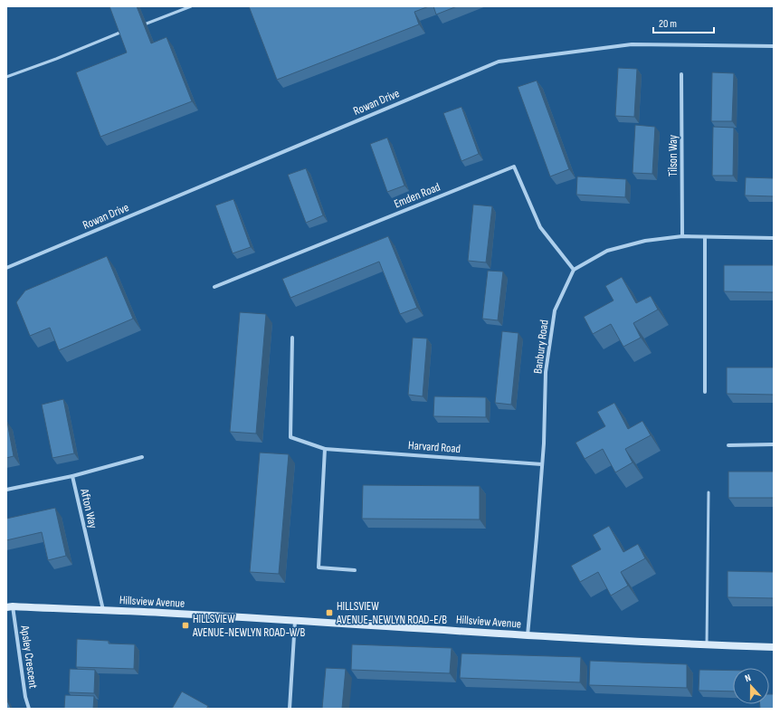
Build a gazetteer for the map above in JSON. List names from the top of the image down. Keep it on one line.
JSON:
{"streets":{"street":["Rowan Drive","Tilson Way","Emden Road","Banbury Road","Harvard Road","Afton Way","Hillsview Avenue","Apsley Crescent"]},"crossings":[["Emden Road","Banbury Road"],["Banbury Road","Harvard Road"],["Banbury Road","Hillsview Avenue"],["Afton Way","Hillsview Avenue"],["Hillsview Avenue","Apsley Crescent"]],"places":{"transit":["HILLSVIEW AVENUE-NEWLYN ROAD-E/B","HILLSVIEW AVENUE-NEWLYN ROAD-W/B"]},"scale_bar":"20 m","north":"top"}
